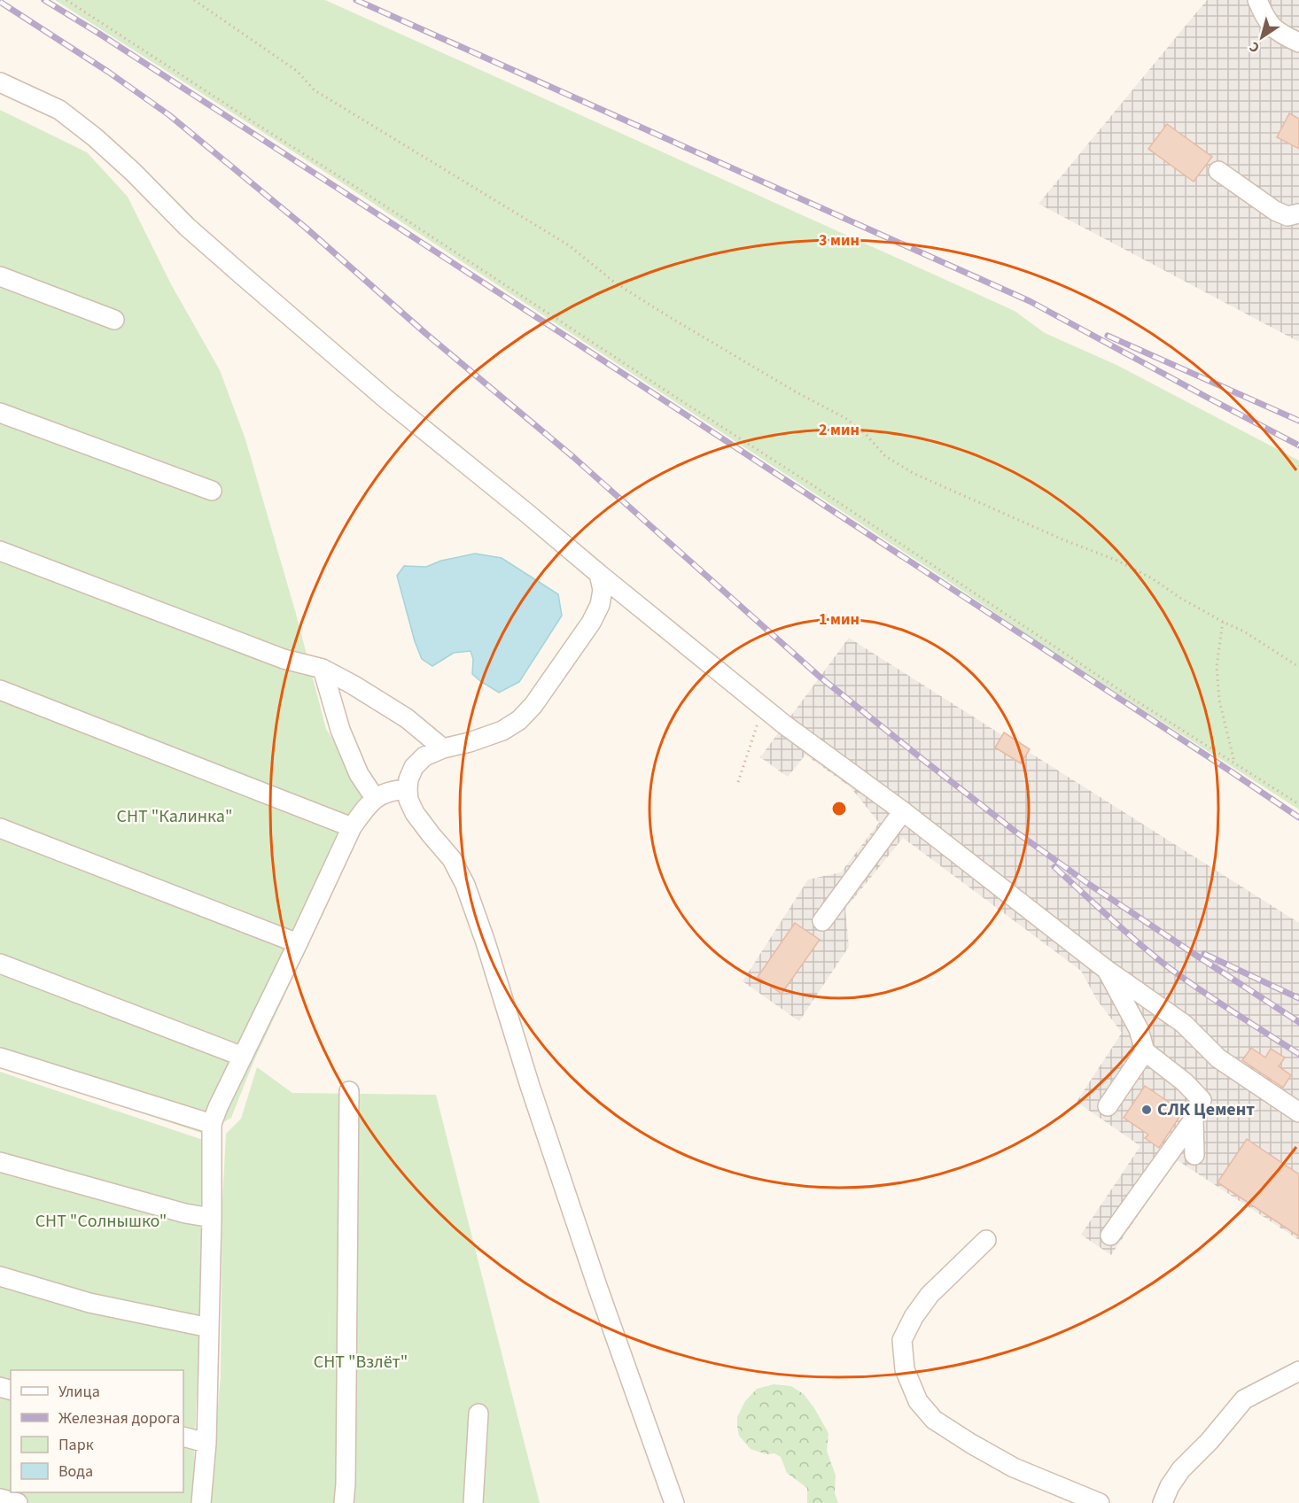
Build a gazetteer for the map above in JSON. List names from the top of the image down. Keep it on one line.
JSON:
{"parks":["СНТ \"Калинка\"","СНТ \"Солнышко\"","СНТ \"Взлёт\""],"places":["СЛК Цемент"],"legend":["Улица","Железная дорога","Парк","Вода"],"north":"bottom left","rings":["3 мин","2 мин","1 мин"]}
